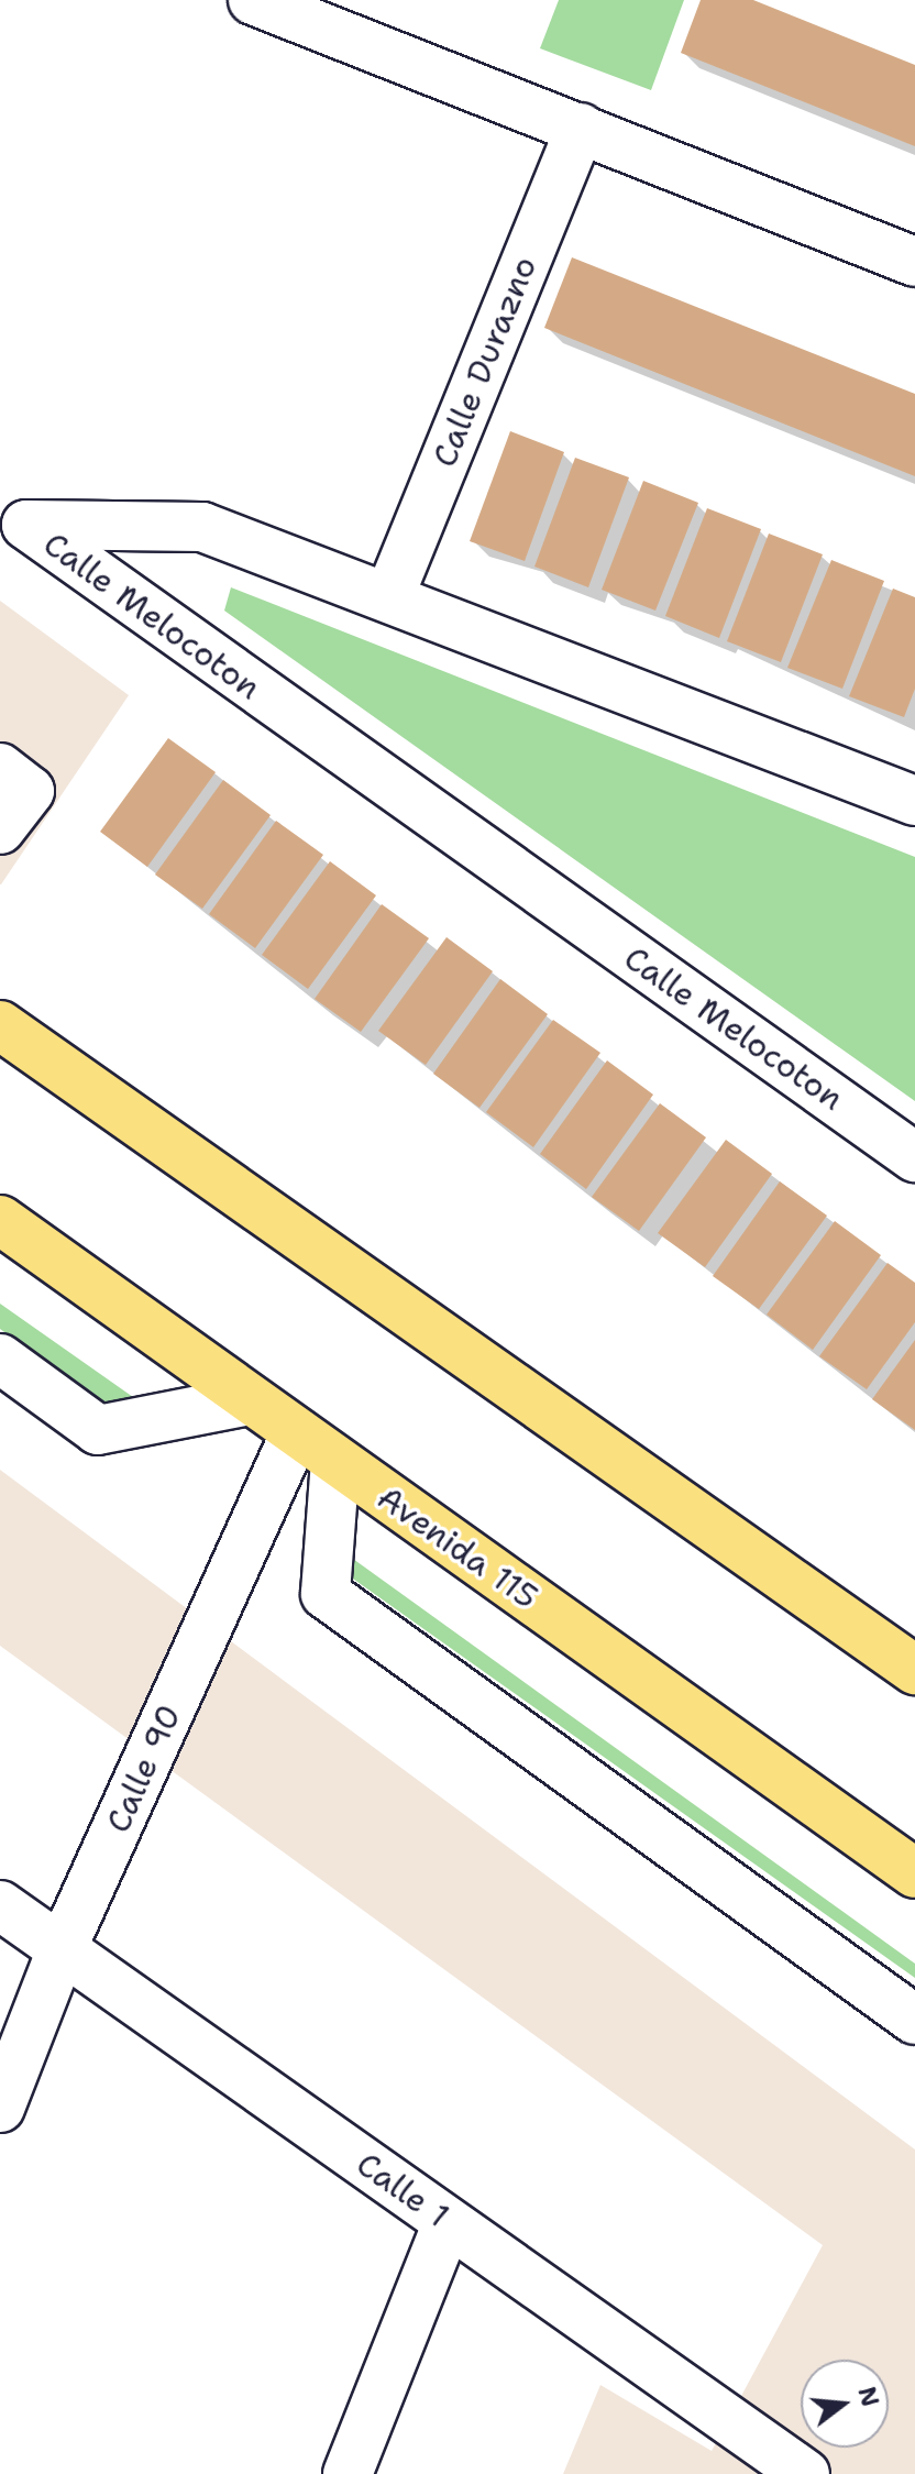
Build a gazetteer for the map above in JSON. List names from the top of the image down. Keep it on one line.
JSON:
{"streets":{"main road":["Avenida 115"],"street":["Calle Durazno","Calle Melocoton","Calle 90","Calle 1"]},"crossings":[["Calle Durazno","Calle Melocoton"],["Avenida 115","Calle 90"],["Calle 90","Calle 1"]],"north":"right"}
